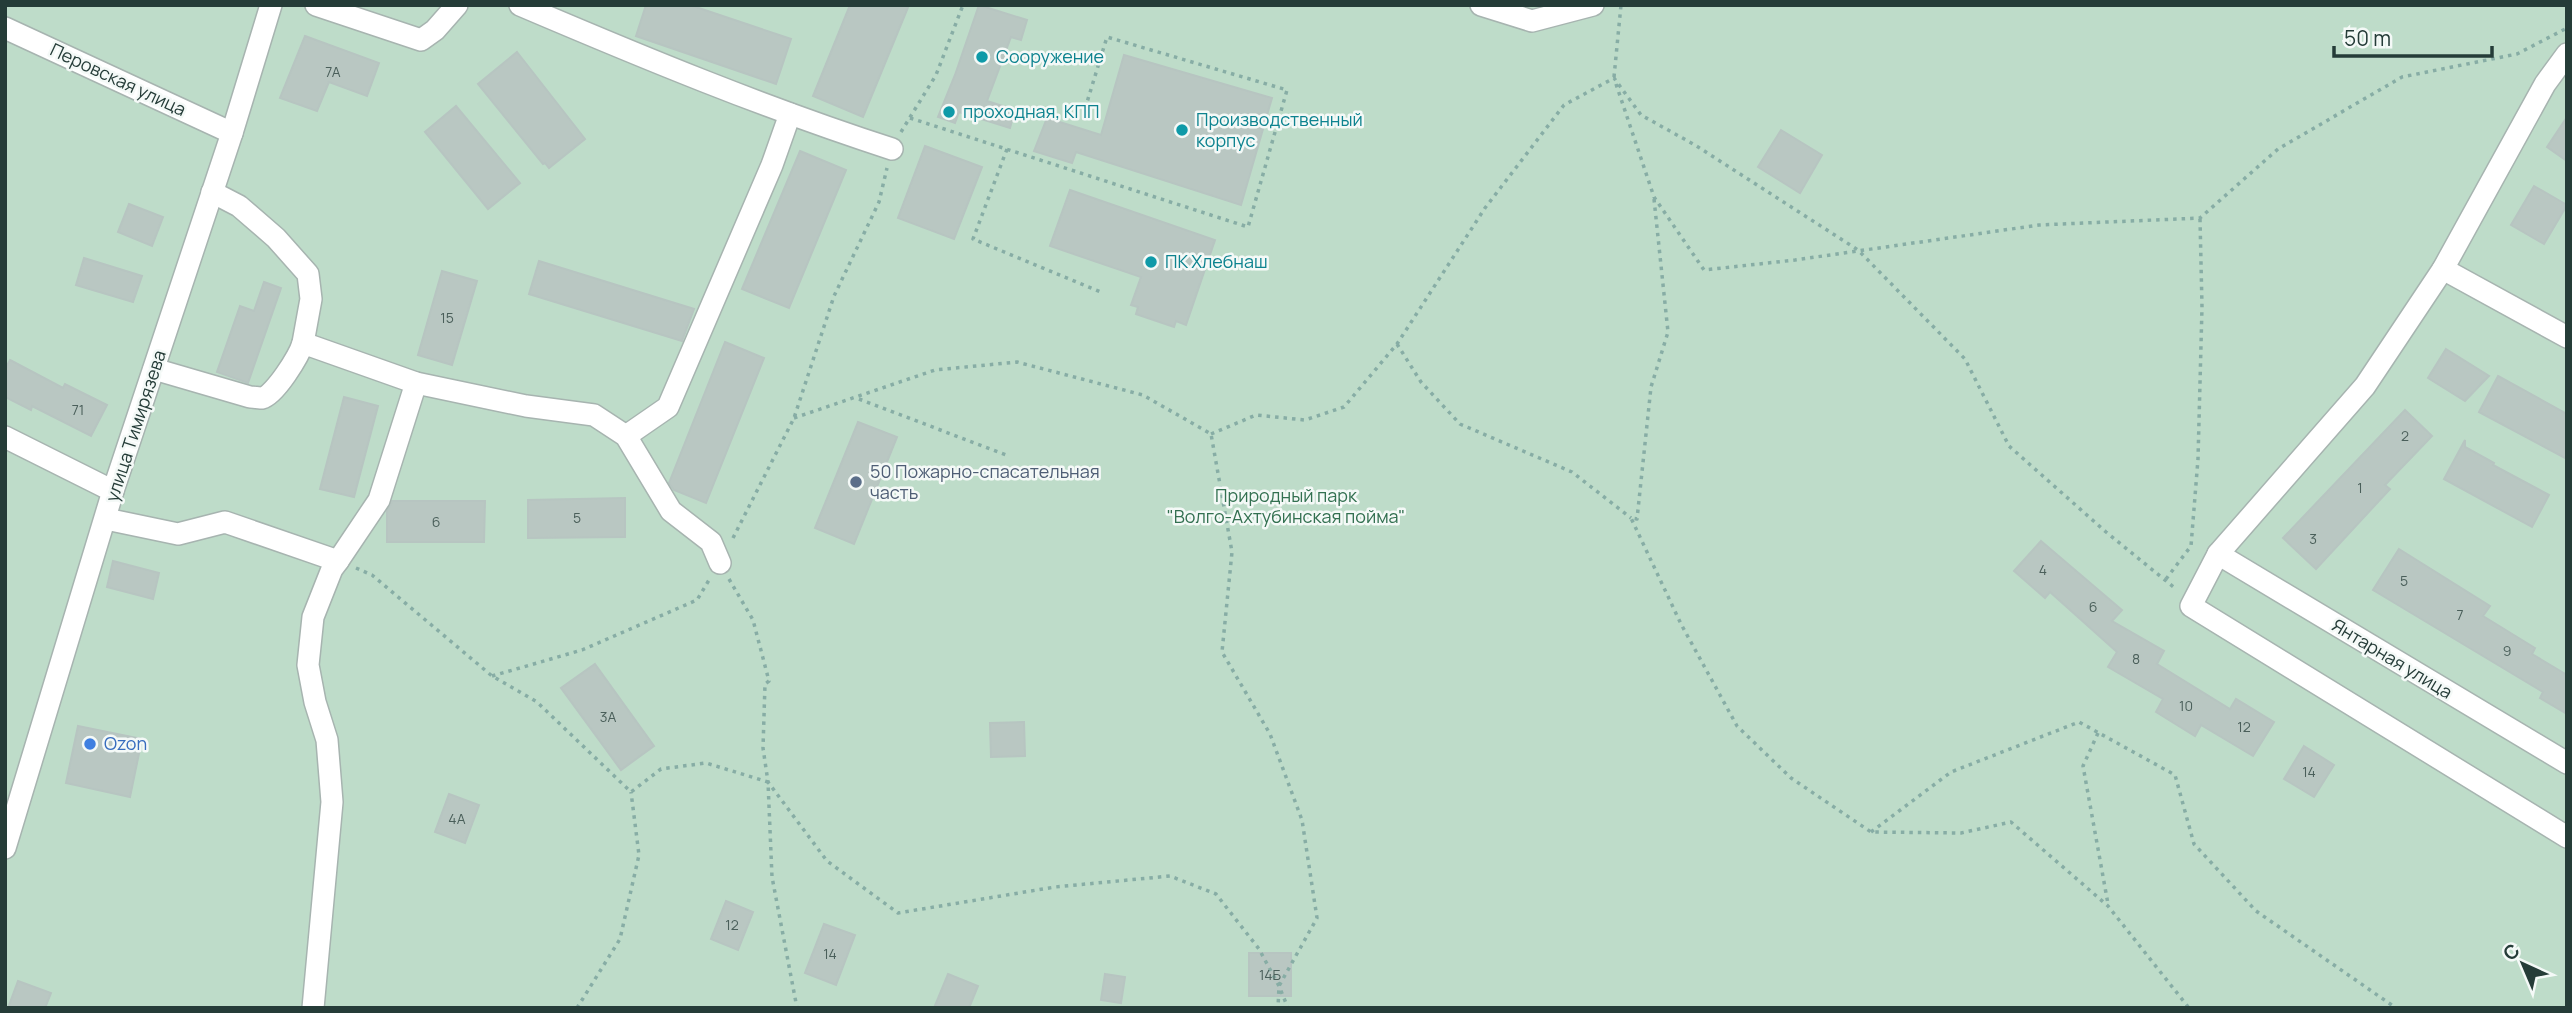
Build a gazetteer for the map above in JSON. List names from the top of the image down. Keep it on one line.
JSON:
{"streets":{"street":["Перовская улица","улица Тимирязева","Янтарная улица"]},"crossings":[["Перовская улица","улица Тимирязева"]],"parks":["Природный парк \"Волго-Ахтубинская пойма\""],"places":["Сооружение","проходная, КПП","Производственный корпус","ПК Хлебнаш","50 Пожарно-спасательная часть","Ozon"],"house_numbers":["7А","15","71","2","1","5","6","3","4","5","6","7","9","8","10","3А","12","14","4А","12","14","14Б"],"scale_bar":"50 m","north":"top left"}
